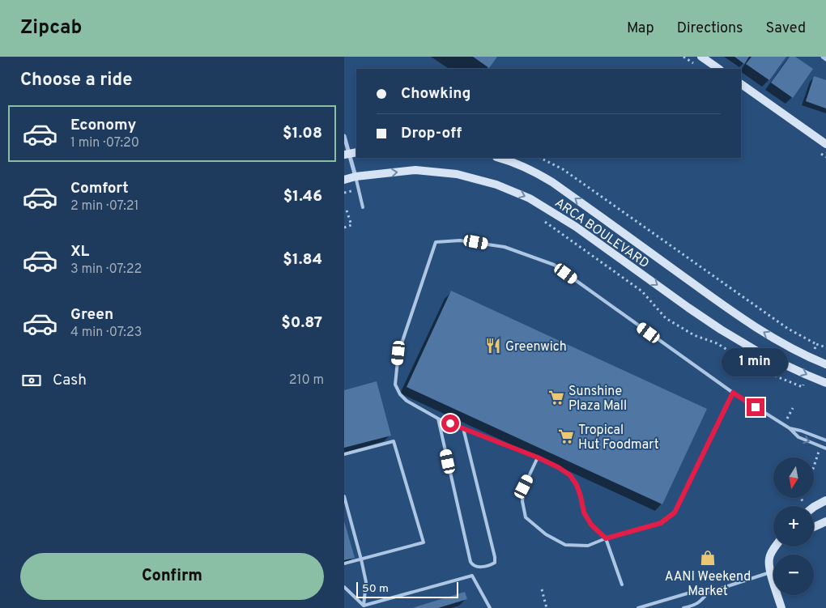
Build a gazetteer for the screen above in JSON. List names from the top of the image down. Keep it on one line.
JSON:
{"streets":{"street":["ARCA BOULEVARD"]},"places":{"restaurant":["Greenwich"],"supermarket":["Sunshine Plaza Mall","Tropical Hut Foodmart"],"shop":["AANI Weekend Market"]},"scale_bar":"50 m","north":"bottom","page":{"header":"Zipcab","nav":["Map","Directions","Saved"],"heading":"Choose a ride","banner":["Chowking","Drop-off"],"list":[{"name":"Economy","note":"1 min · 07:20","value":"$1.08"},{"name":"Comfort","note":"2 min · 07:21","value":"$1.46"},{"name":"XL","note":"3 min · 07:22","value":"$1.84"},{"name":"Green","note":"4 min · 07:23","value":"$0.87"}],"bubble":"1 min","pay":["Cash","210 m"],"map_buttons":["+","−"],"buttons":"Confirm","scale":"50 m"}}
